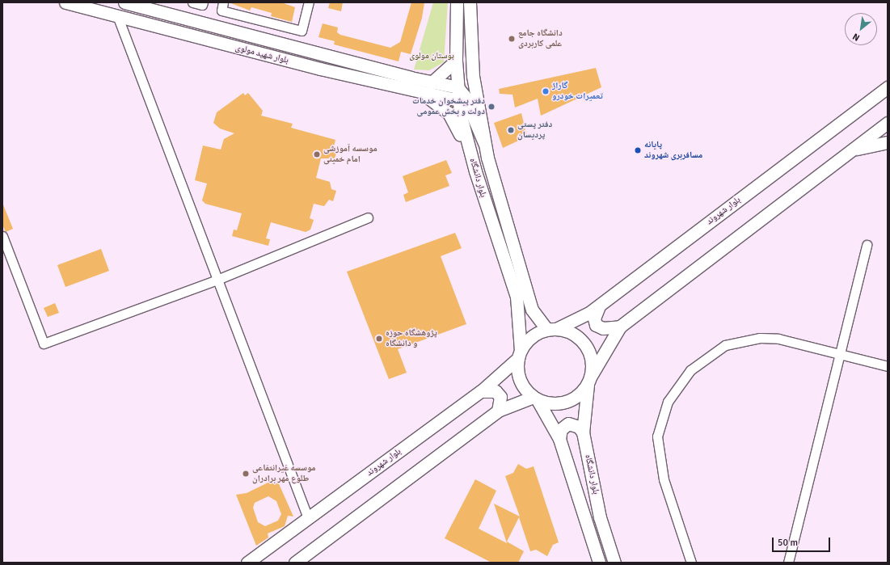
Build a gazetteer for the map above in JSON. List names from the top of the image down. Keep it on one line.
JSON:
{"streets":{"main road":["بلوار شهید مولوی","بلوار دانشگاه","بلوار شهروند"]},"crossings":[["بلوار شهید مولوی","بلوار دانشگاه"],["بلوار دانشگاه","بلوار شهروند"]],"parks":["بوستان مولوی"],"places":["دانشگاه جامع علمی کاربردی","گاراژ تعمیرات خودرو","دفتر پیشخوان خدمات دولت و بخش عمومی","دفتر پستی پردیسان","پایانه مسافربری شهروند","موسسه آموزشی امام خمینی","پژوهشگاه حوزه و دانشگاه","موسسه غیرانتفاعی طلوع مهر برادران"],"scale_bar":"50 m","north":"bottom left"}
